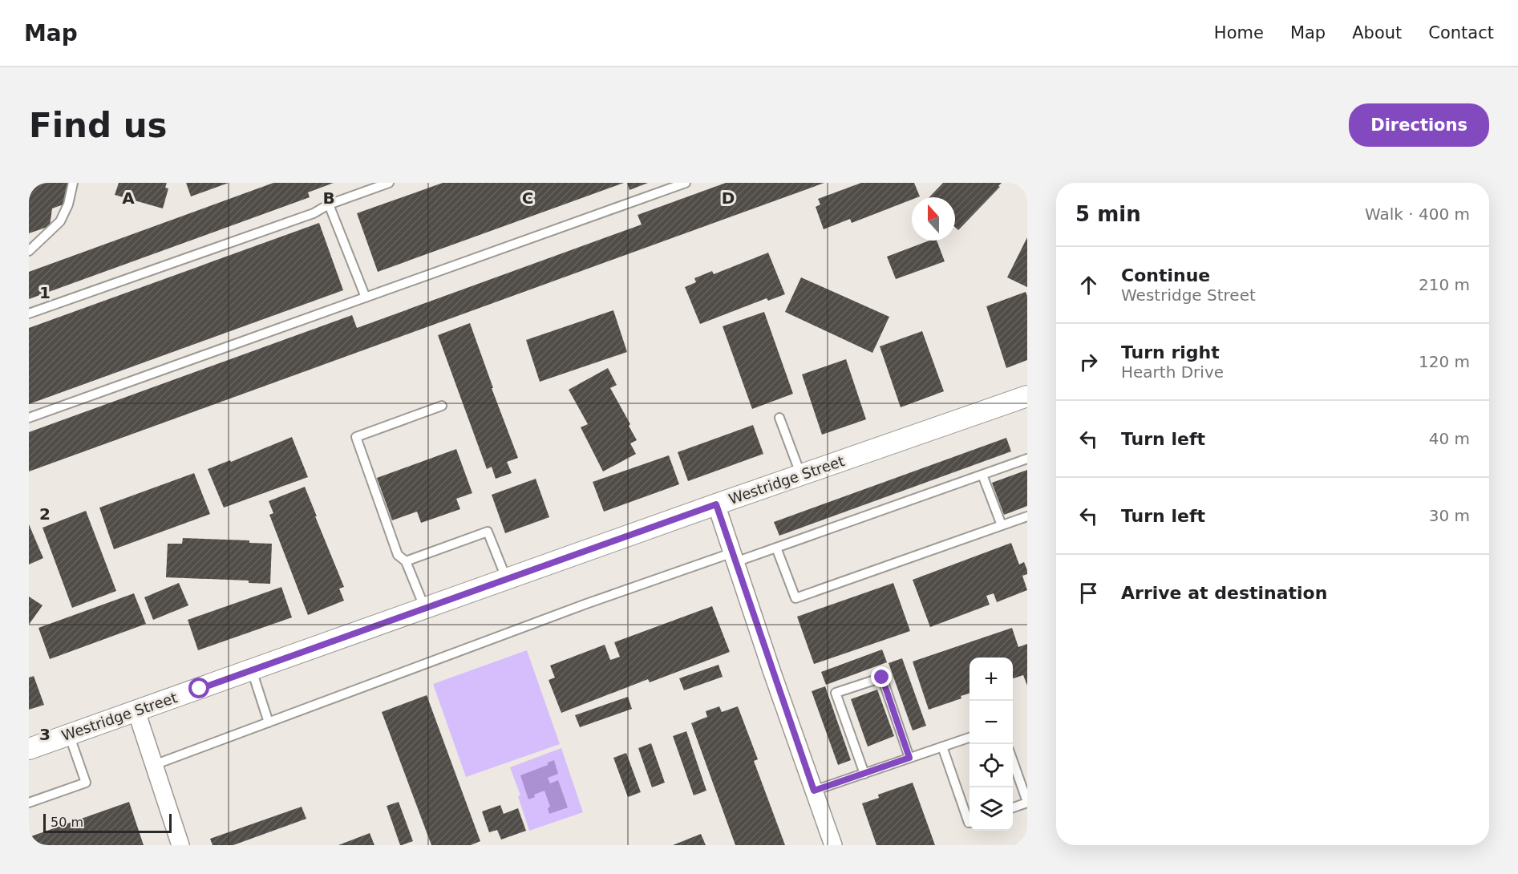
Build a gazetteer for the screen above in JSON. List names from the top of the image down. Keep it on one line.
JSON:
{"streets":{"street":["Westridge Street"]},"scale_bar":"50 m","north":"top","page":{"header":"Map","nav":["Home","Map","About","Contact"],"buttons":"Directions","title":"Find us","heading":["5 min","Walk · 400 m"],"list":[["Continue","Westridge Street","210 m"],["Turn right","Hearth Drive","120 m"],["Turn left","40 m"],["Turn left","30 m"],"Arrive at destination"],"map_buttons":["+","−"],"scale":"50 m"},"grid":{"columns":["A","B","C","D"],"rows":["1","2","3"]}}
